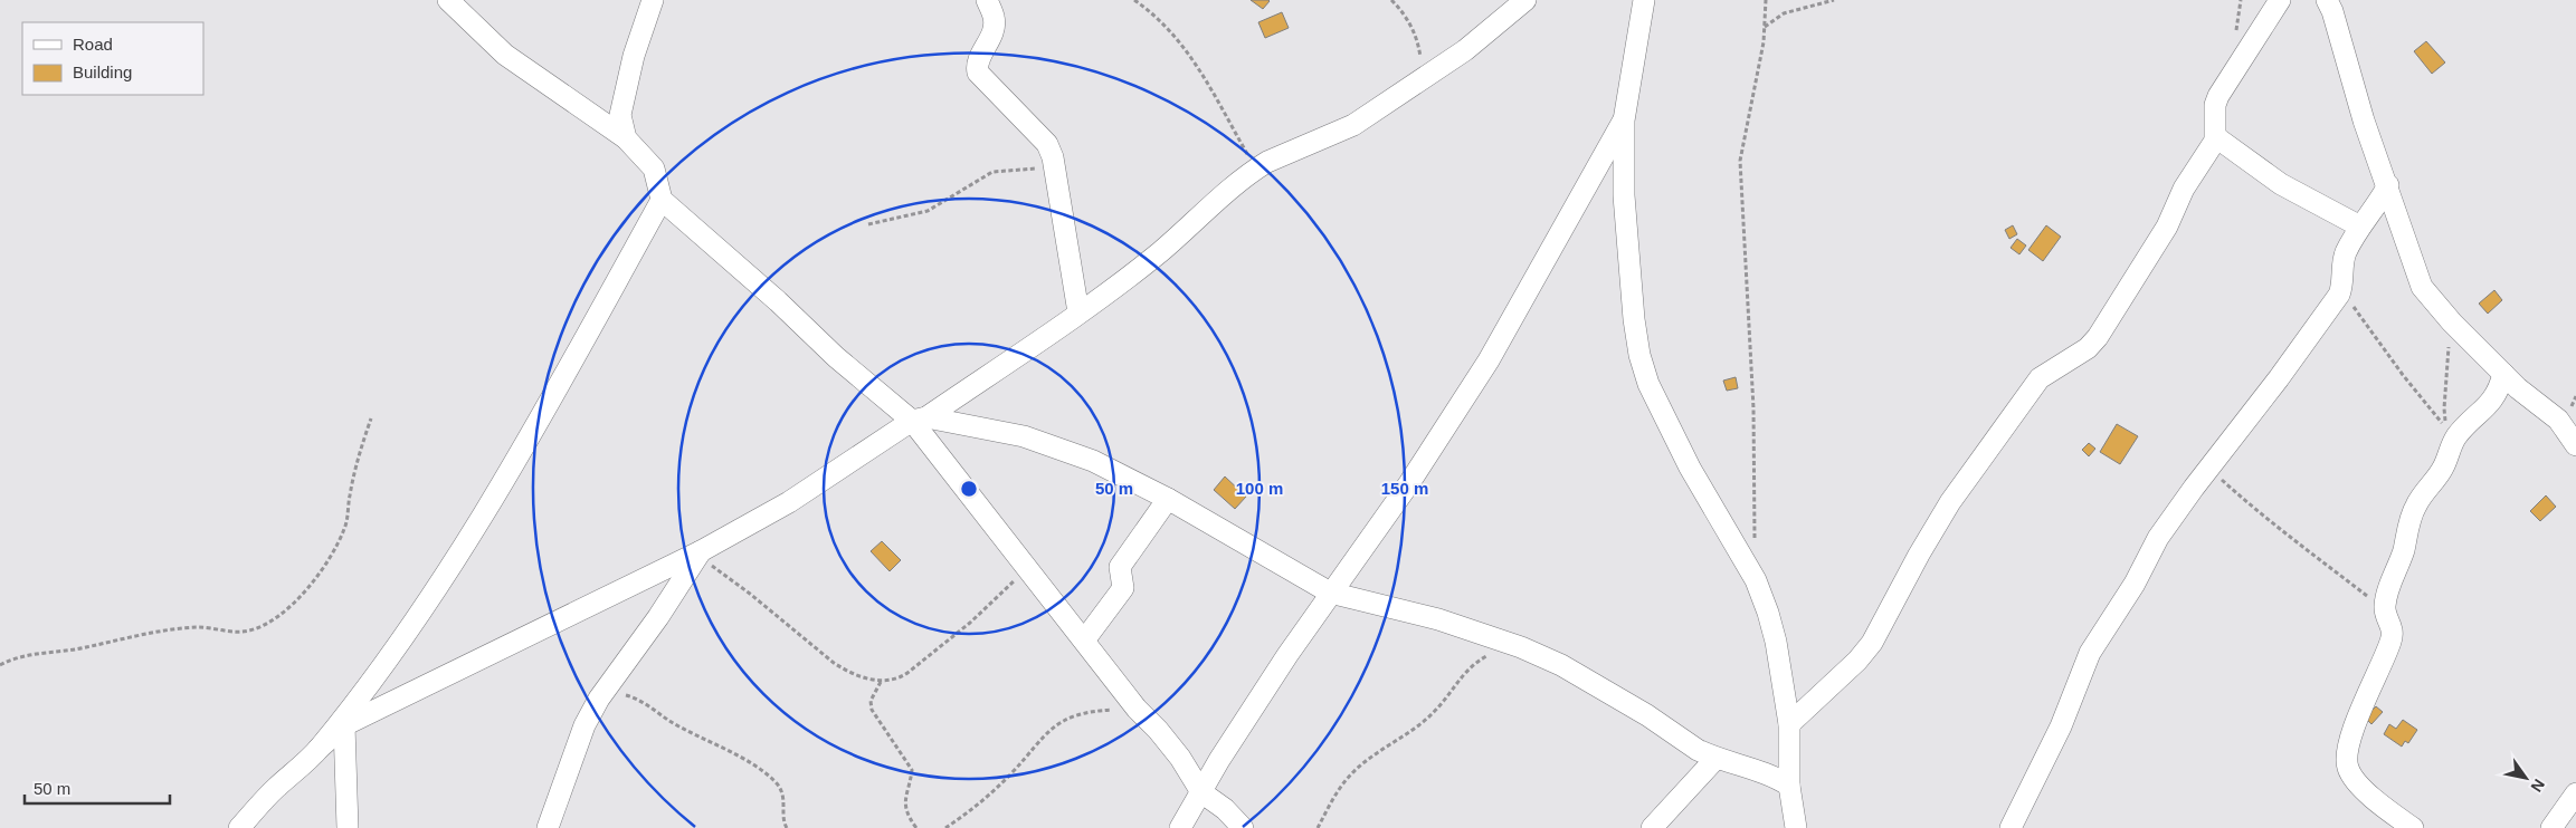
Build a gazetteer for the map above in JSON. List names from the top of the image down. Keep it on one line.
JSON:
{"legend":["Road","Building"],"scale_bar":"50 m","north":"bottom right","rings":["50 m","100 m","150 m"]}
